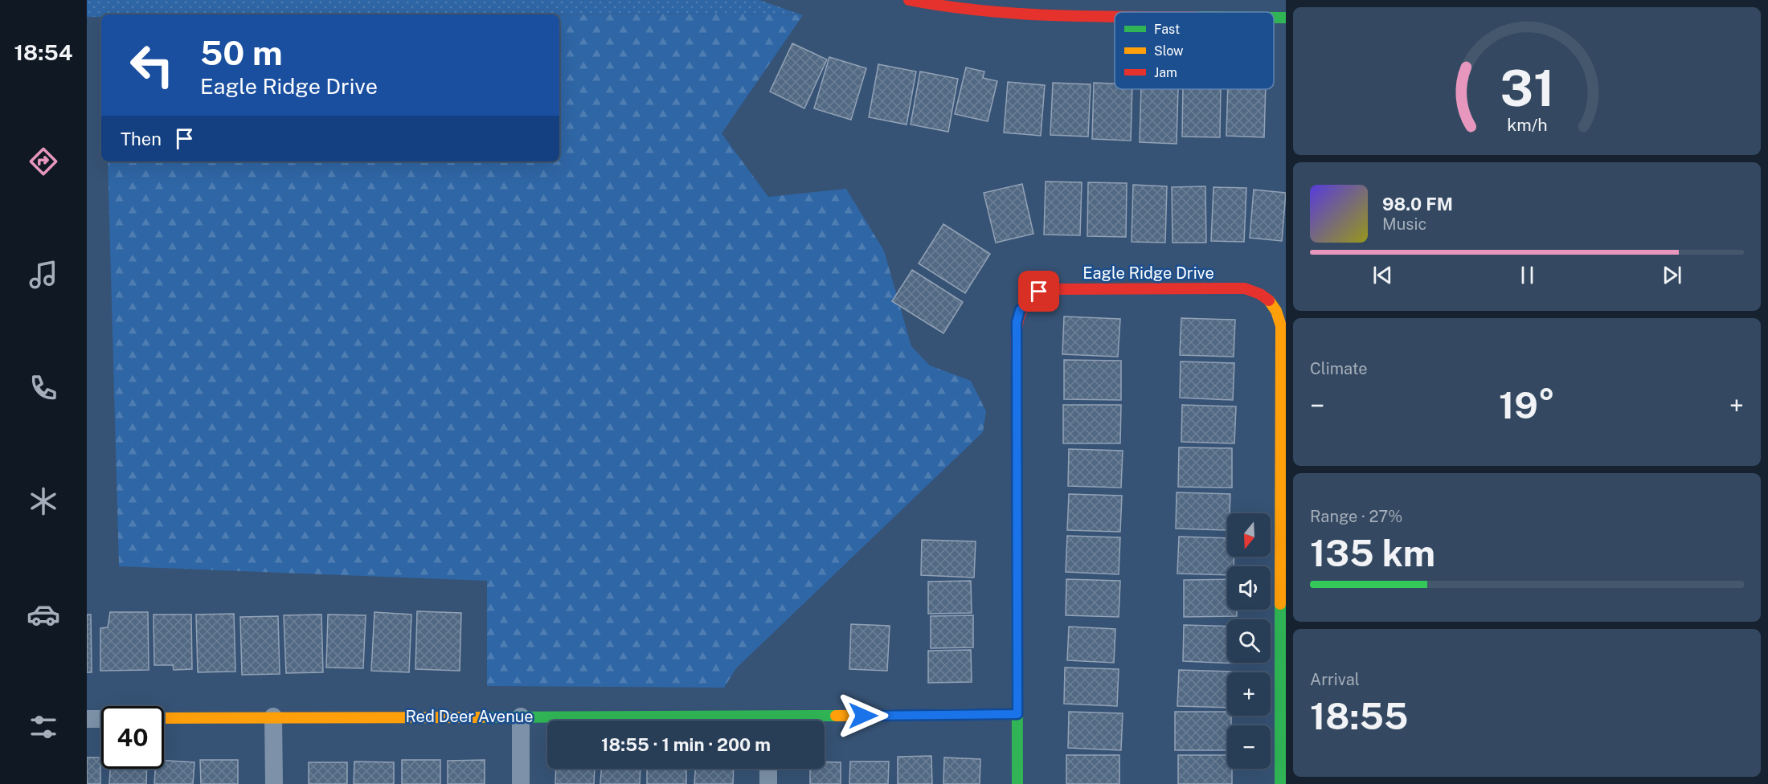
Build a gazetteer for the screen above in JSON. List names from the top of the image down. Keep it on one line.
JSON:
{"streets":{"street":["Eagle Ridge Drive","Red Deer Avenue"]},"crossings":[["Eagle Ridge Drive","Red Deer Avenue"]],"legend":["Fast","Slow","Jam"],"north":"bottom","page":{"tabs":"18:54","turn":["50 m","Eagle Ridge Drive"],"then":"Then","song":["98.0 FM","Music"],"tile":["Climate",["Range · 27%","135 km"],["Arrival","18:55"]],"heat":["−","19°","+"],"map_buttons":["+","−"],"limit":"40","trip":"18:55 · 1 min · 200 m","gauge":["31","km/h"]}}
